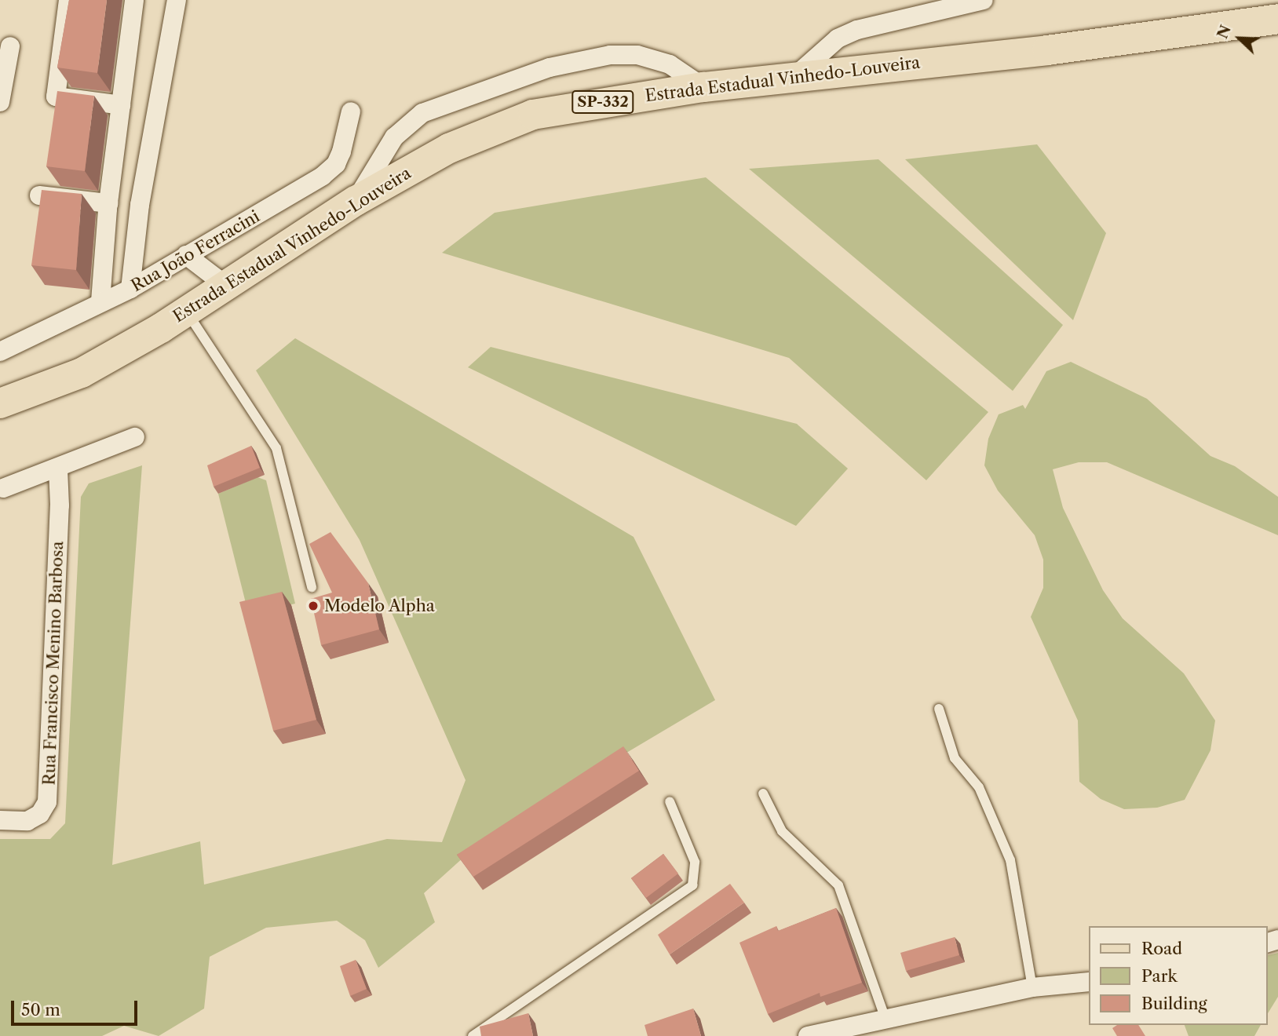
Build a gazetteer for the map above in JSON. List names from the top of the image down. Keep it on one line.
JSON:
{"streets":{"main road":["Estrada Estadual Vinhedo-Louveira","SP-332"],"street":["Rua João Ferracini","Rua Francisco Menino Barbosa"]},"places":["Modelo Alpha"],"legend":["Road","Park","Building"],"scale_bar":"50 m","north":"top left"}
